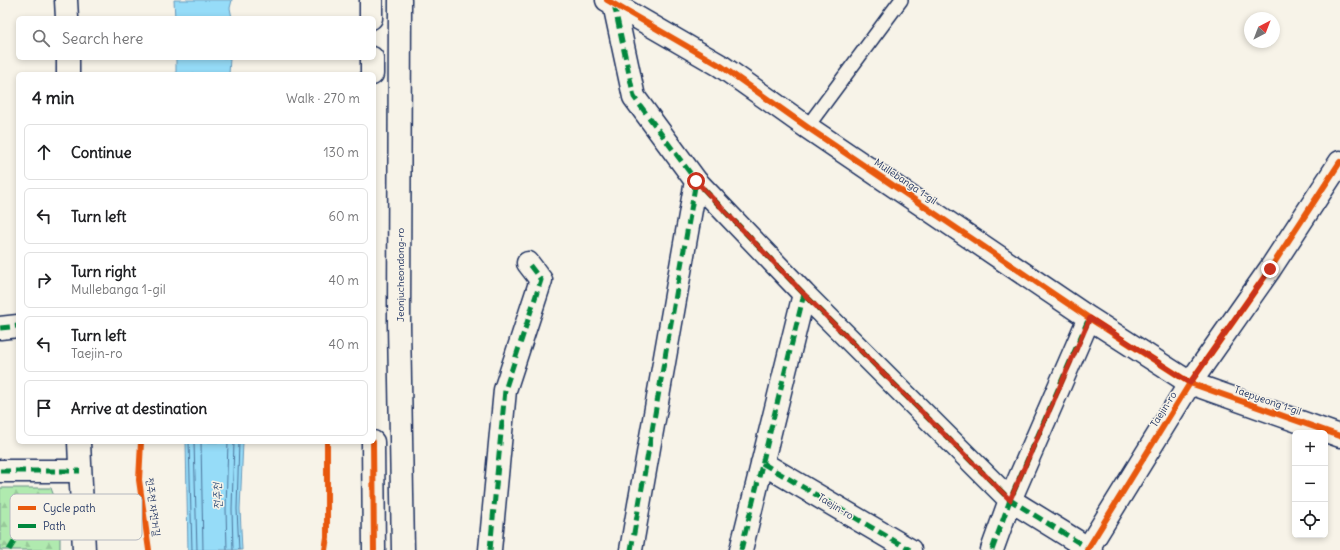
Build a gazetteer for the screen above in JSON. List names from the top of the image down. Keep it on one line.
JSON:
{"streets":{"street":["Mullebanga 1-gil","Jeonjucheondong-ro","Taepyeong 1-gil","Taejin-ro"],"cycle path":["전주천 자전거길"]},"crossings":[["Mullebanga 1-gil","Taepyeong 1-gil"],["Mullebanga 1-gil","Taejin-ro"],["Taepyeong 1-gil","Taejin-ro"]],"water":["전주천"],"legend":["Cycle path","Path"],"north":"top right","page":{"search":"Search here","heading":["4 min","Walk · 270 m"],"list":[["Continue","130 m"],["Turn left","60 m"],["Turn right","Mullebanga 1-gil","40 m"],["Turn left","Taejin-ro","40 m"],"Arrive at destination"],"map_buttons":["+","−"]}}
